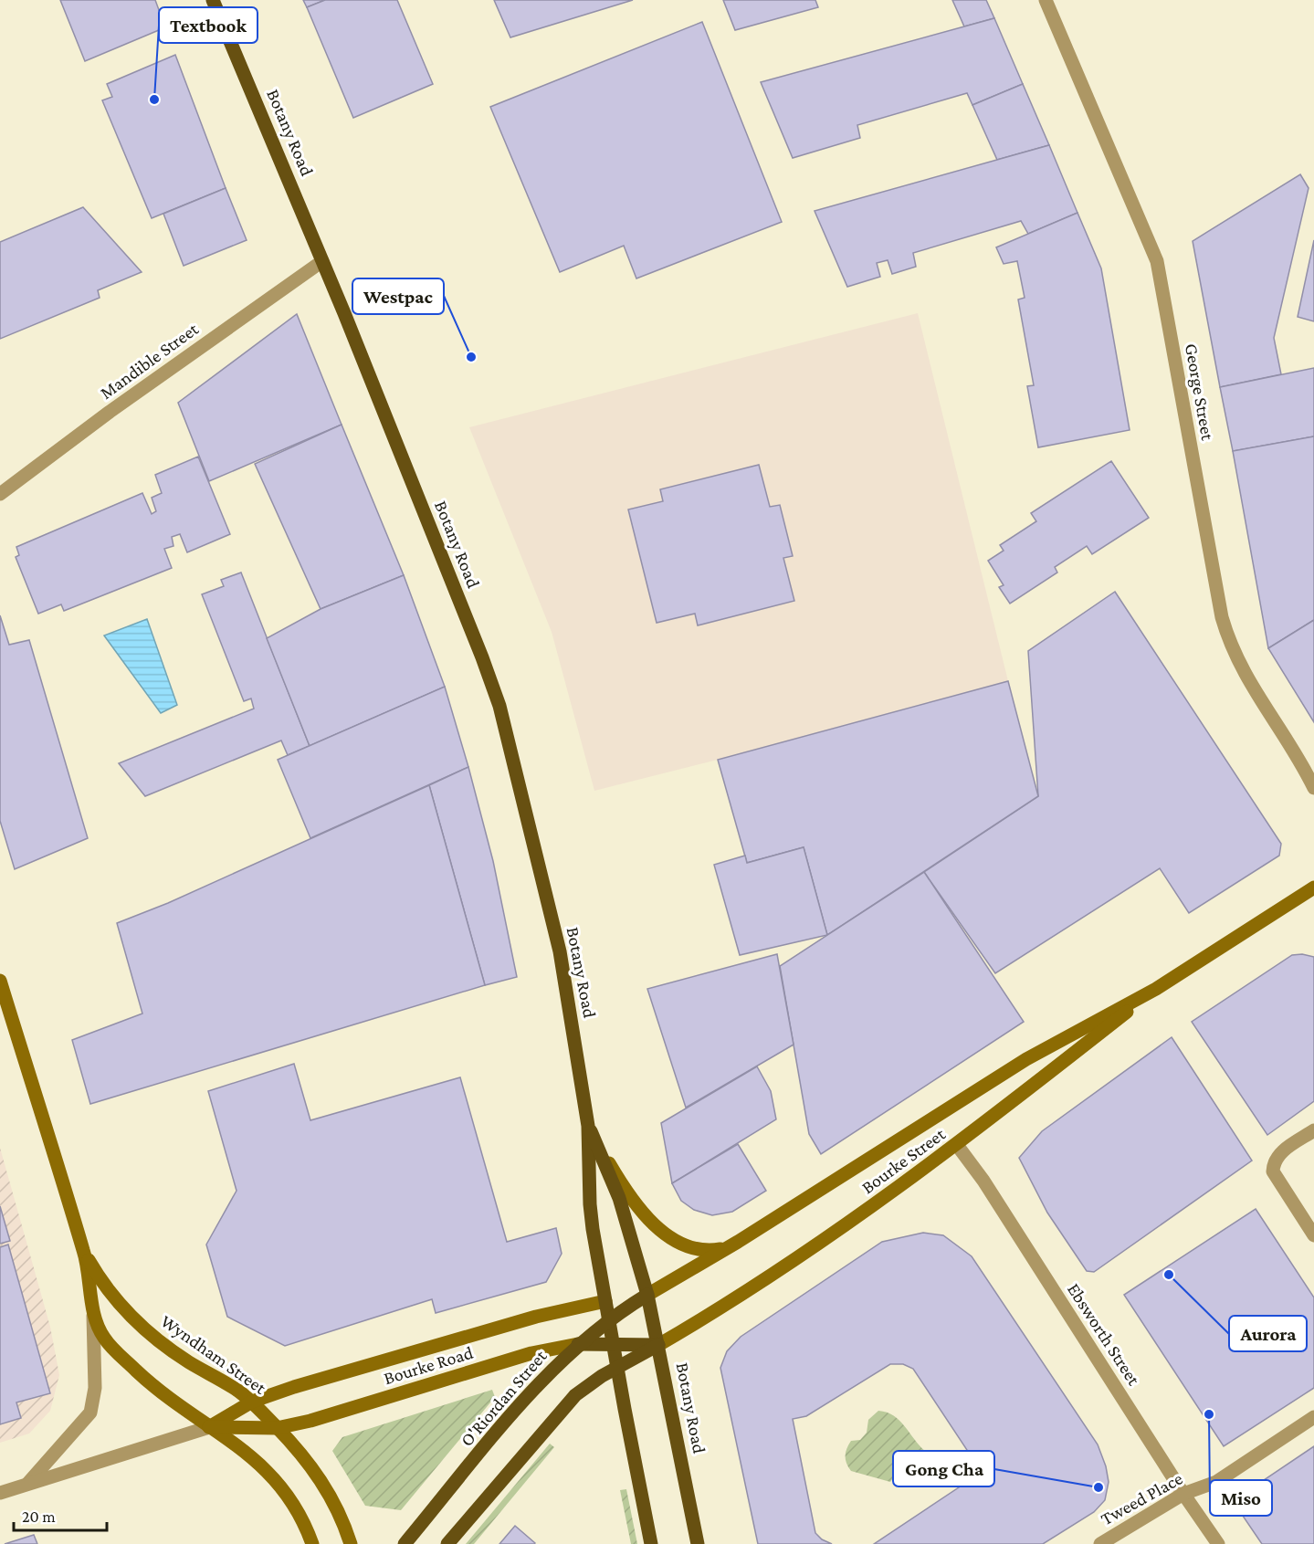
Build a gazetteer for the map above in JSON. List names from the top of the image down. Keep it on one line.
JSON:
{"streets":{"main road":["Botany Road","Bourke Street","Wyndham Street","Bourke Road","O'Riordan Street"],"street":["Mandible Street","George Street","Ebsworth Street","Tweed Place"]},"crossings":[["Botany Road","Mandible Street"],["Botany Road","Bourke Street"],["Botany Road","Bourke Road"],["Botany Road","O'Riordan Street"],["Bourke Street","Ebsworth Street"],["Bourke Street","Bourke Road"],["Bourke Street","O'Riordan Street"],["Ebsworth Street","Tweed Place"],["Wyndham Street","Bourke Road"],["Bourke Road","O'Riordan Street"]],"places":["Textbook","Westpac","Aurora","Miso","Gong Cha"],"scale_bar":"20 m"}
